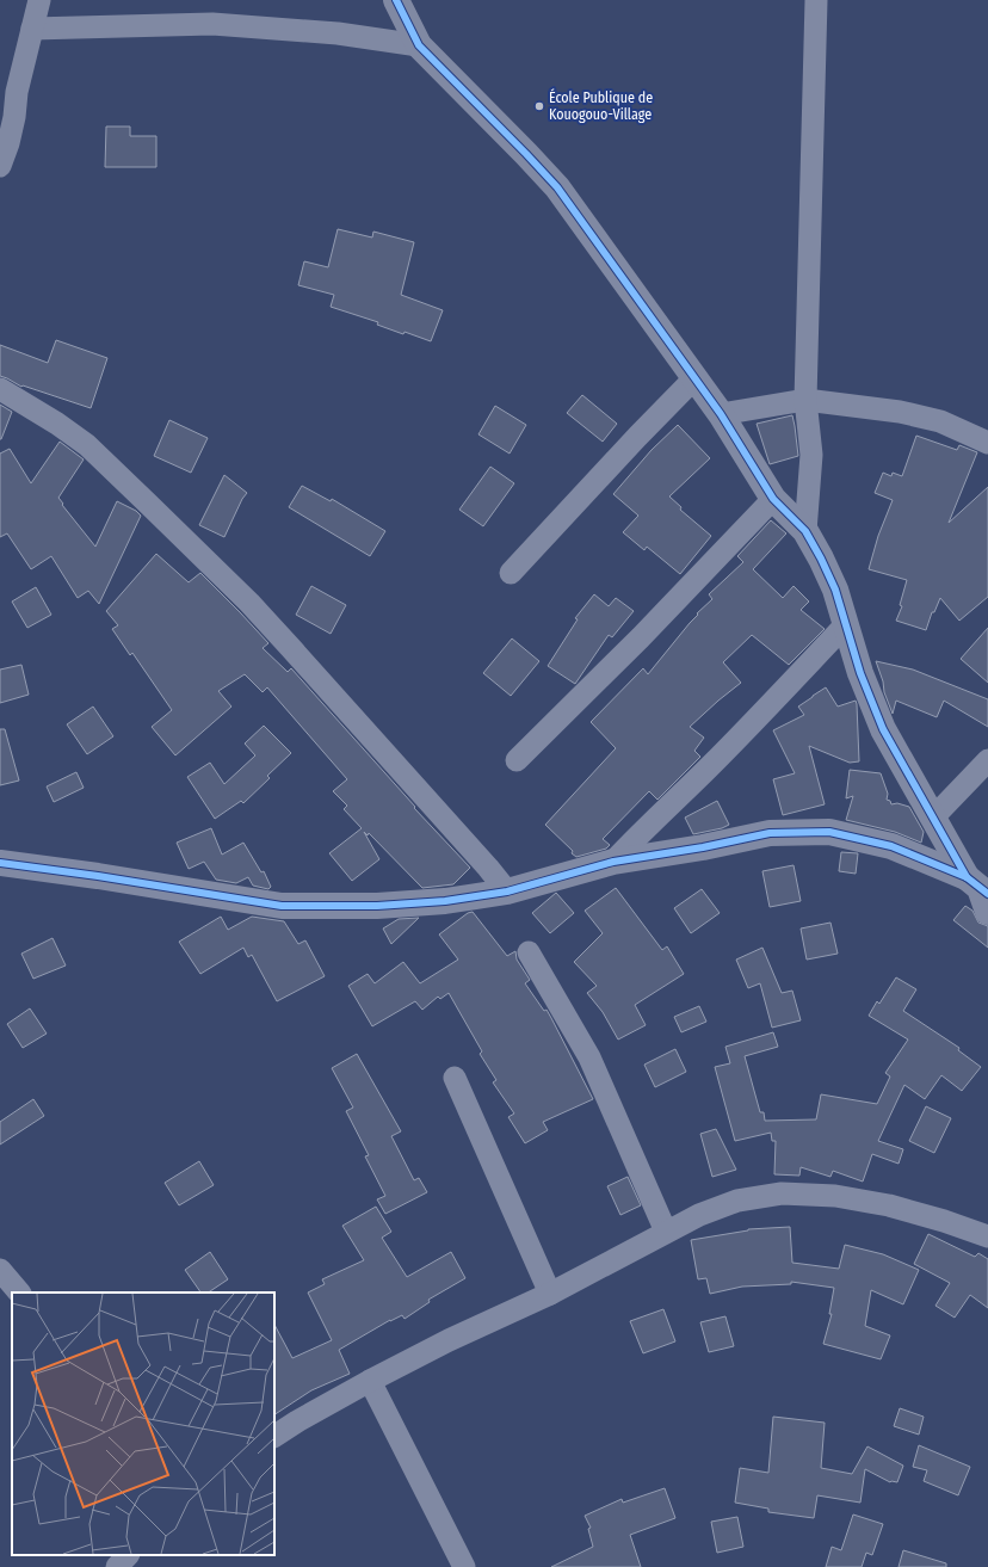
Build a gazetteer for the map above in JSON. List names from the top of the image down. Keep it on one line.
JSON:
{"places":["École Publique de Kouogouo-Village"]}
